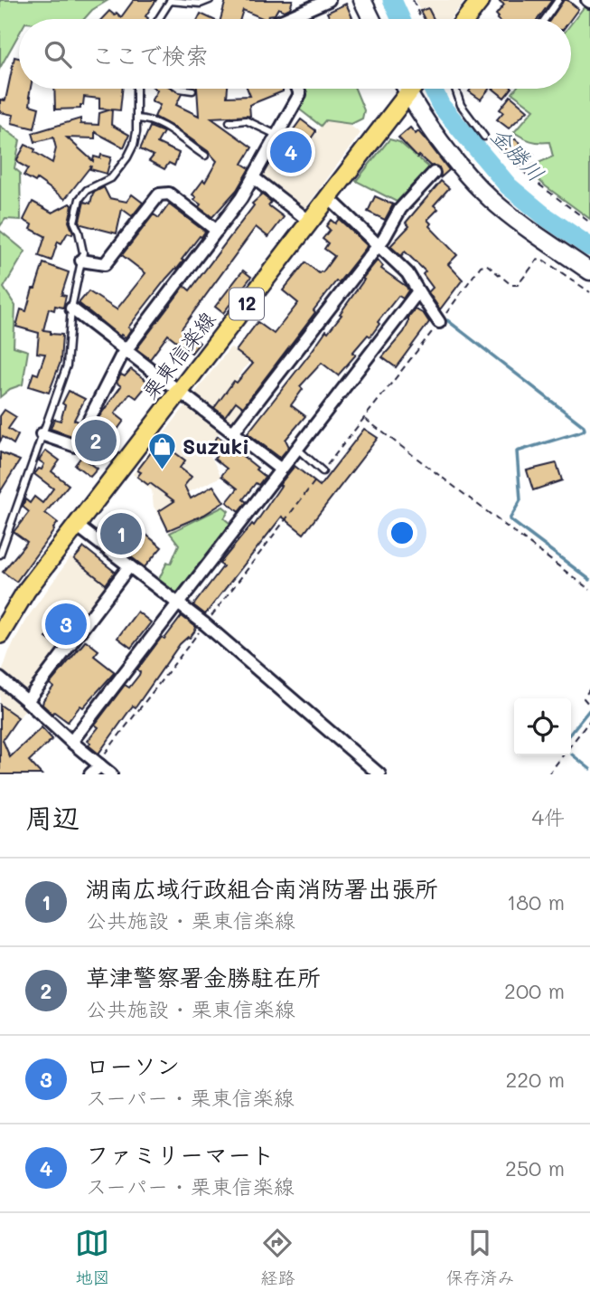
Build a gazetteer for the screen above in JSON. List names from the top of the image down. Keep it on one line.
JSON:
{"streets":{"main road":["12","栗東信楽線"]},"water":["金勝川"],"places":{"shop":["Suzuki"]},"page":{"search":"ここで検索","pins":["4","2","1","3"],"heading":["周辺","4件"],"list":[{"mark":"1","name":"湖南広域行政組合南消防署出張所","note":"公共施設 · 栗東信楽線","value":"180 m"},{"mark":"2","name":"草津警察署金勝駐在所","note":"公共施設 · 栗東信楽線","value":"200 m"},{"mark":"3","name":"ローソン","note":"スーパー · 栗東信楽線","value":"220 m"},{"mark":"4","name":"ファミリーマート","note":"スーパー · 栗東信楽線","value":"250 m"}],"nav":["地図","経路","保存済み"]}}
